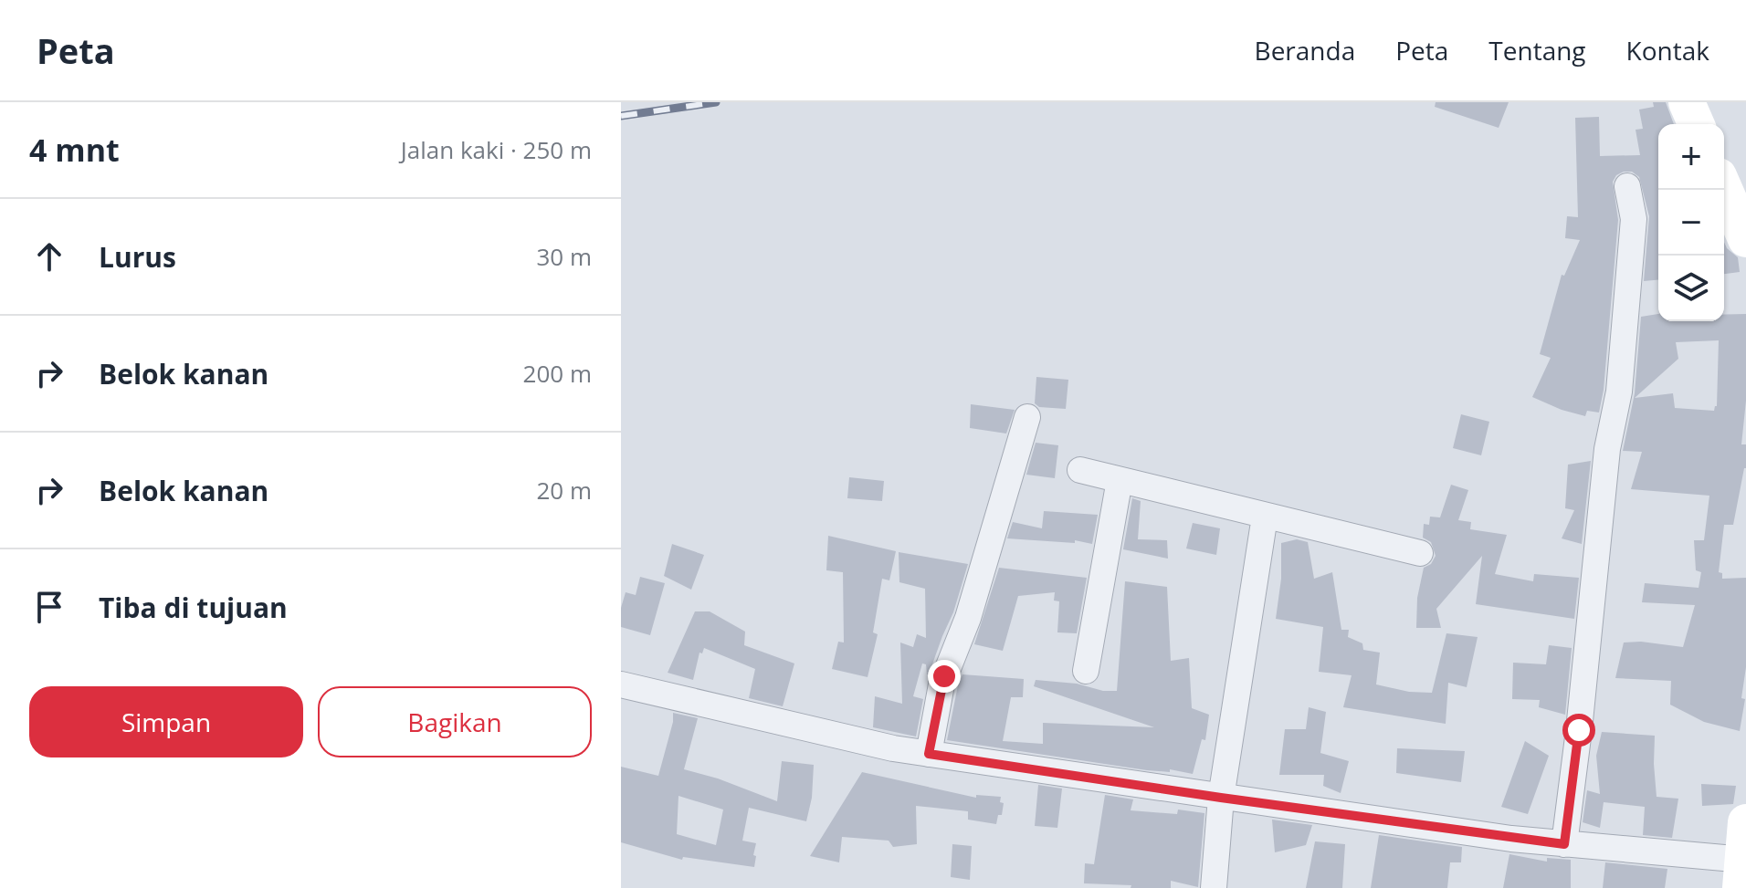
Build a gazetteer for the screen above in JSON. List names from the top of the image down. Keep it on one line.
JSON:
{"page":{"header":"Peta","nav":["Beranda","Peta","Tentang","Kontak"],"heading":["4 mnt","Jalan kaki · 250 m"],"map_buttons":["+","−"],"list":[["Lurus","30 m"],["Belok kanan","200 m"],["Belok kanan","20 m"],"Tiba di tujuan"],"buttons":["Simpan","Bagikan"]}}
